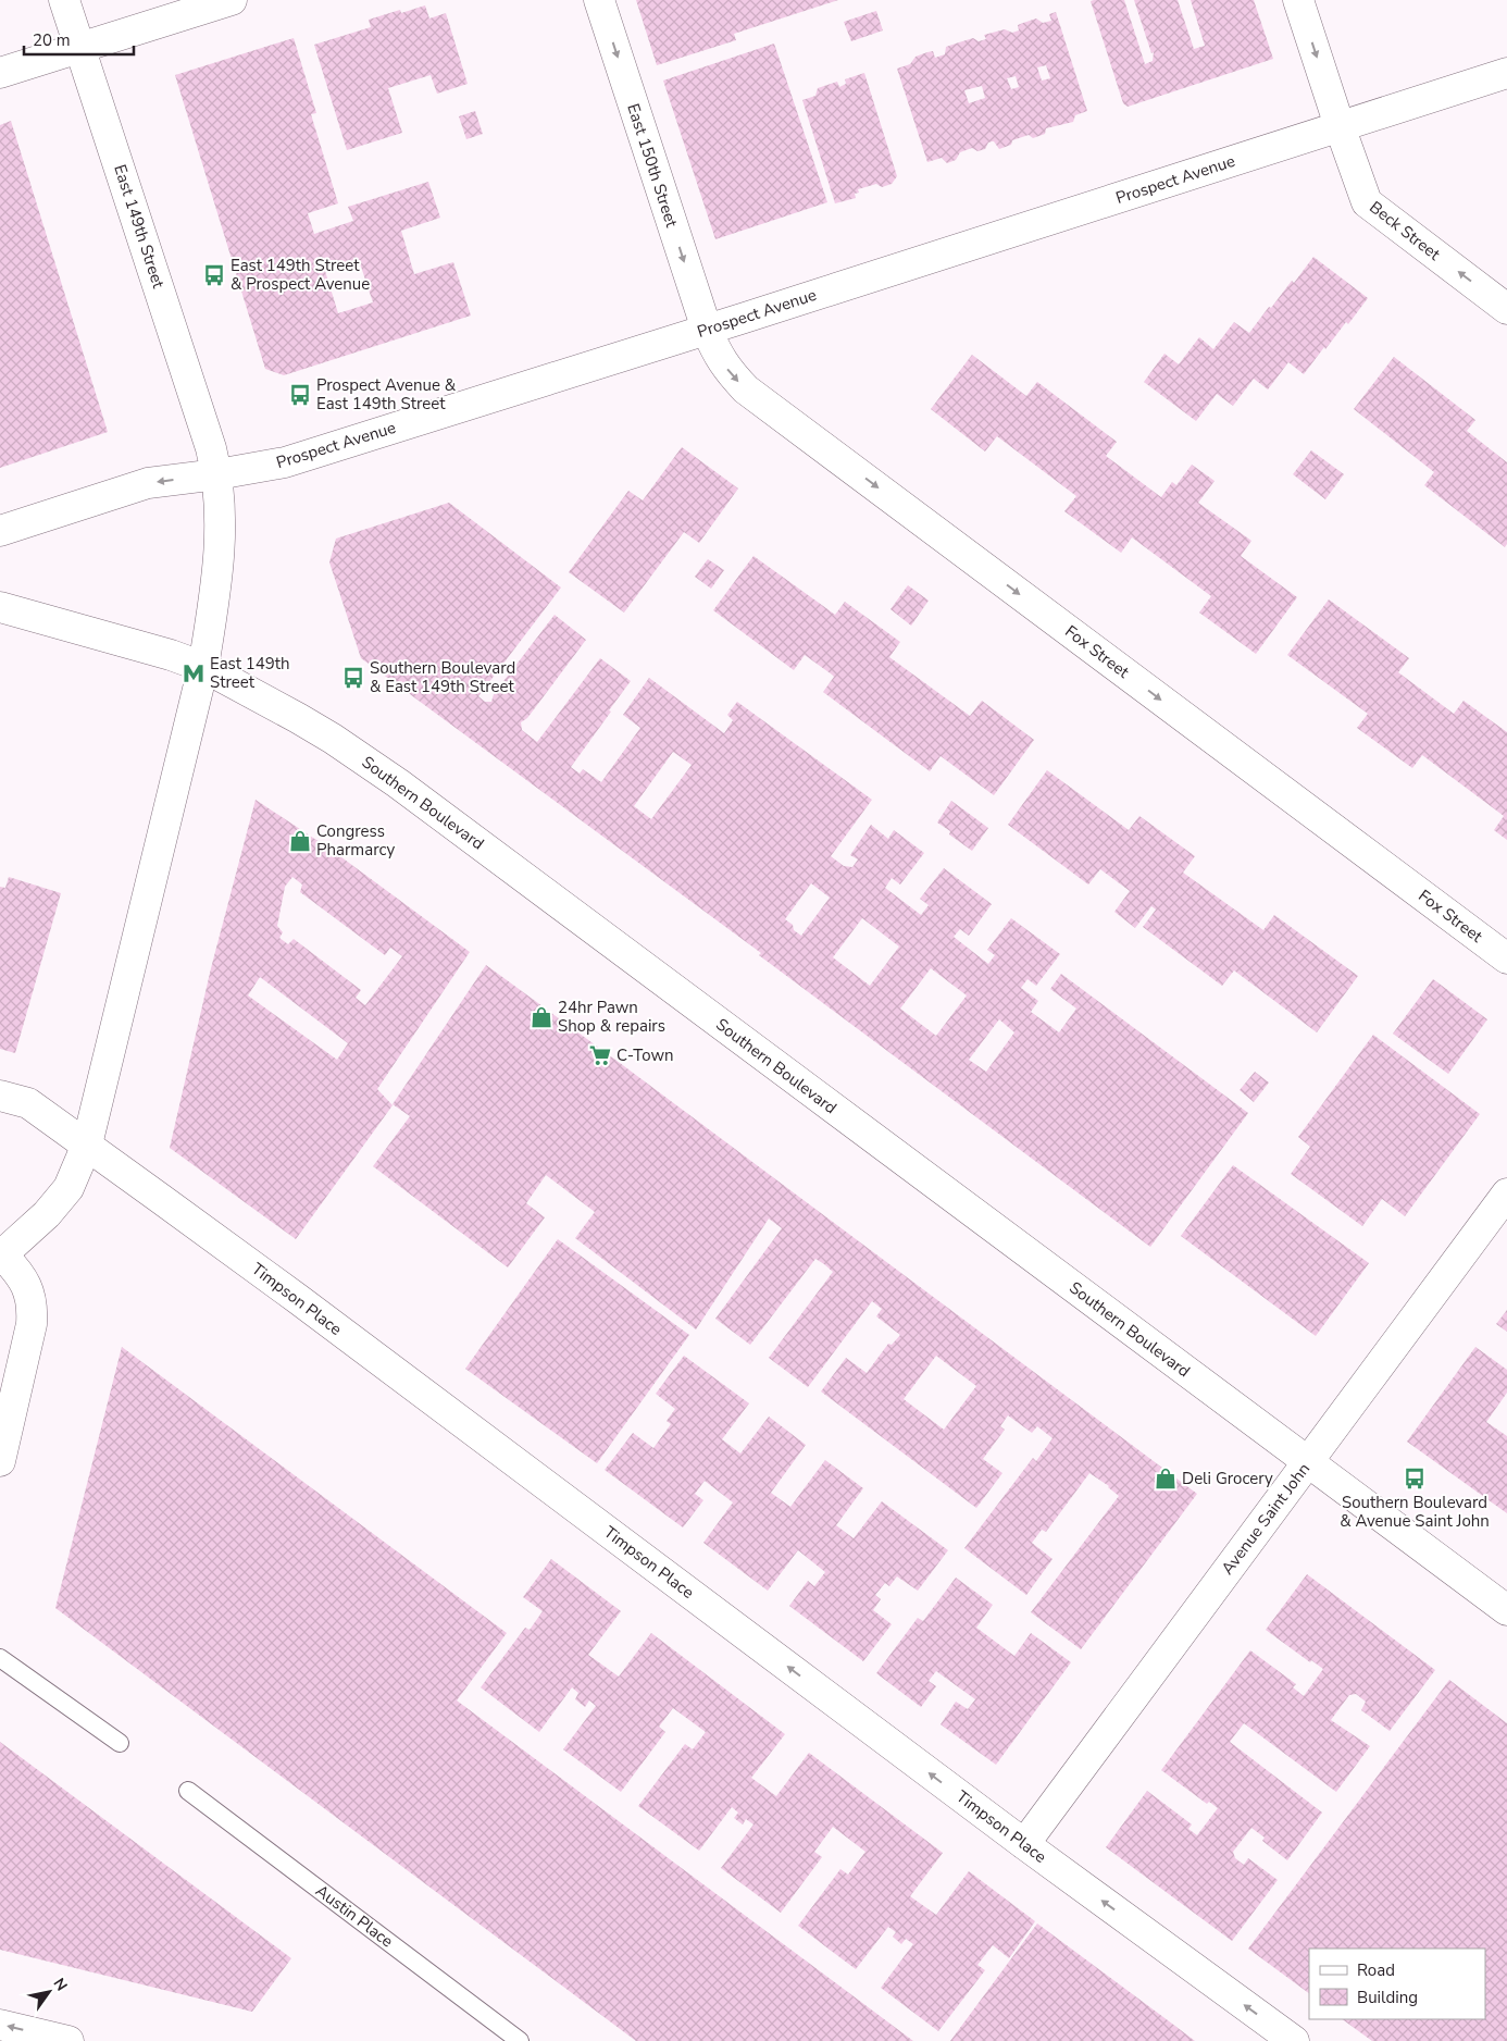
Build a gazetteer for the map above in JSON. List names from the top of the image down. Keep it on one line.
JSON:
{"streets":{"street":["East 150th Street","Prospect Avenue","East 149th Street","Beck Street","Fox Street","Southern Boulevard","Timpson Place","Avenue Saint John"],"lane":["Austin Place"]},"crossings":[["East 150th Street","Prospect Avenue"],["East 150th Street","Fox Street"],["Prospect Avenue","East 149th Street"],["Prospect Avenue","Beck Street"],["Prospect Avenue","Fox Street"],["East 149th Street","Southern Boulevard"],["East 149th Street","Timpson Place"],["Southern Boulevard","Avenue Saint John"],["Timpson Place","Avenue Saint John"]],"one_way":["East 150th Street","Fox Street","Timpson Place"],"places":{"bus stop":["East 149th Street & Prospect Avenue","Prospect Avenue & East 149th Street","Southern Boulevard & East 149th Street","Southern Boulevard & Avenue Saint John"],"metro station":["East 149th Street"],"shop":["Congress Pharmarcy","24hr Pawn Shop & repairs","Deli Grocery"],"supermarket":["C-Town"]},"legend":["Road","Building"],"scale_bar":"20 m","north":"top right"}
